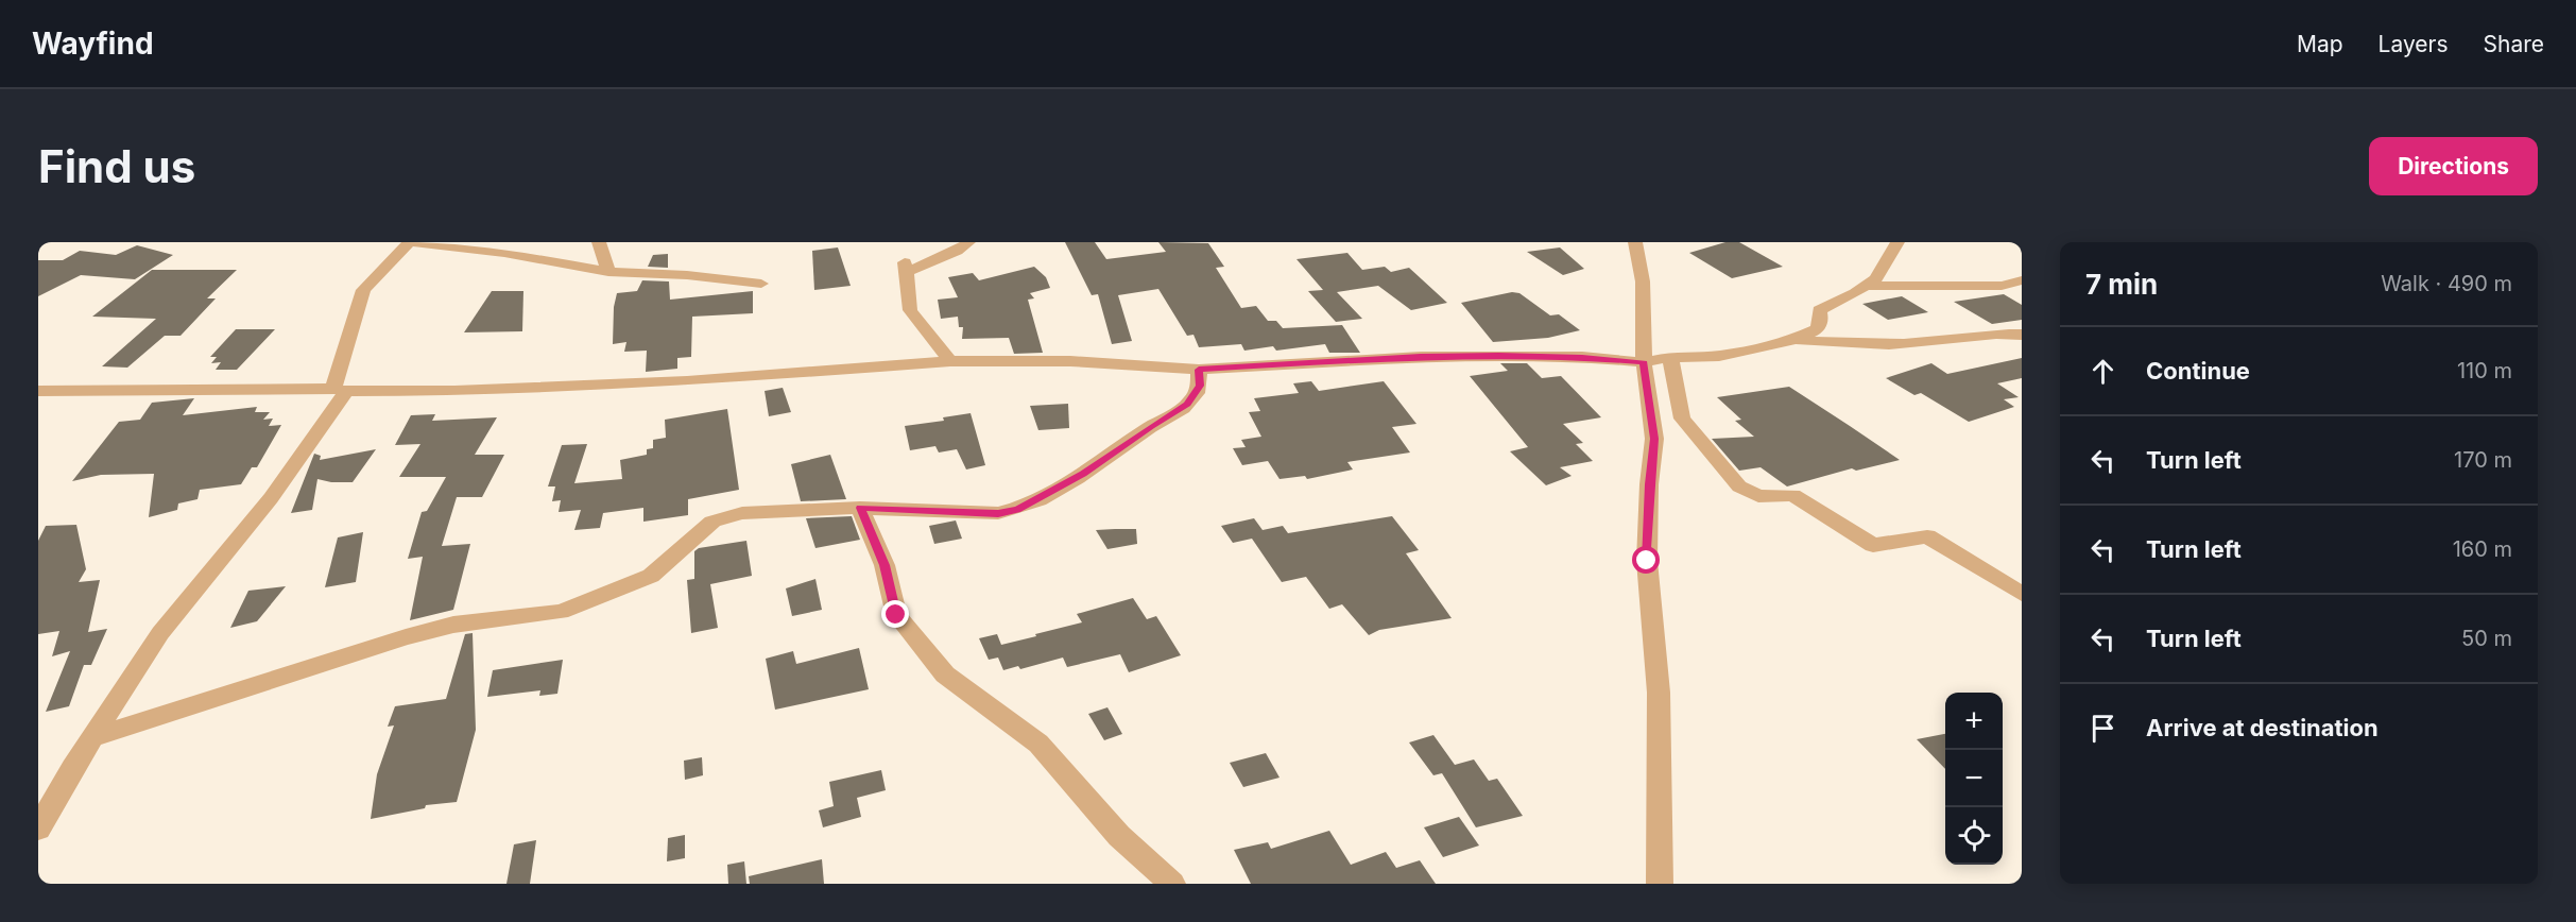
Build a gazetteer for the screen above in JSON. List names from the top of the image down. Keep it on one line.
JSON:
{"page":{"header":"Wayfind","nav":["Map","Layers","Share"],"buttons":"Directions","title":"Find us","heading":["7 min","Walk · 490 m"],"list":[["Continue","110 m"],["Turn left","170 m"],["Turn left","160 m"],["Turn left","50 m"],"Arrive at destination"],"map_buttons":["+","−"]}}
